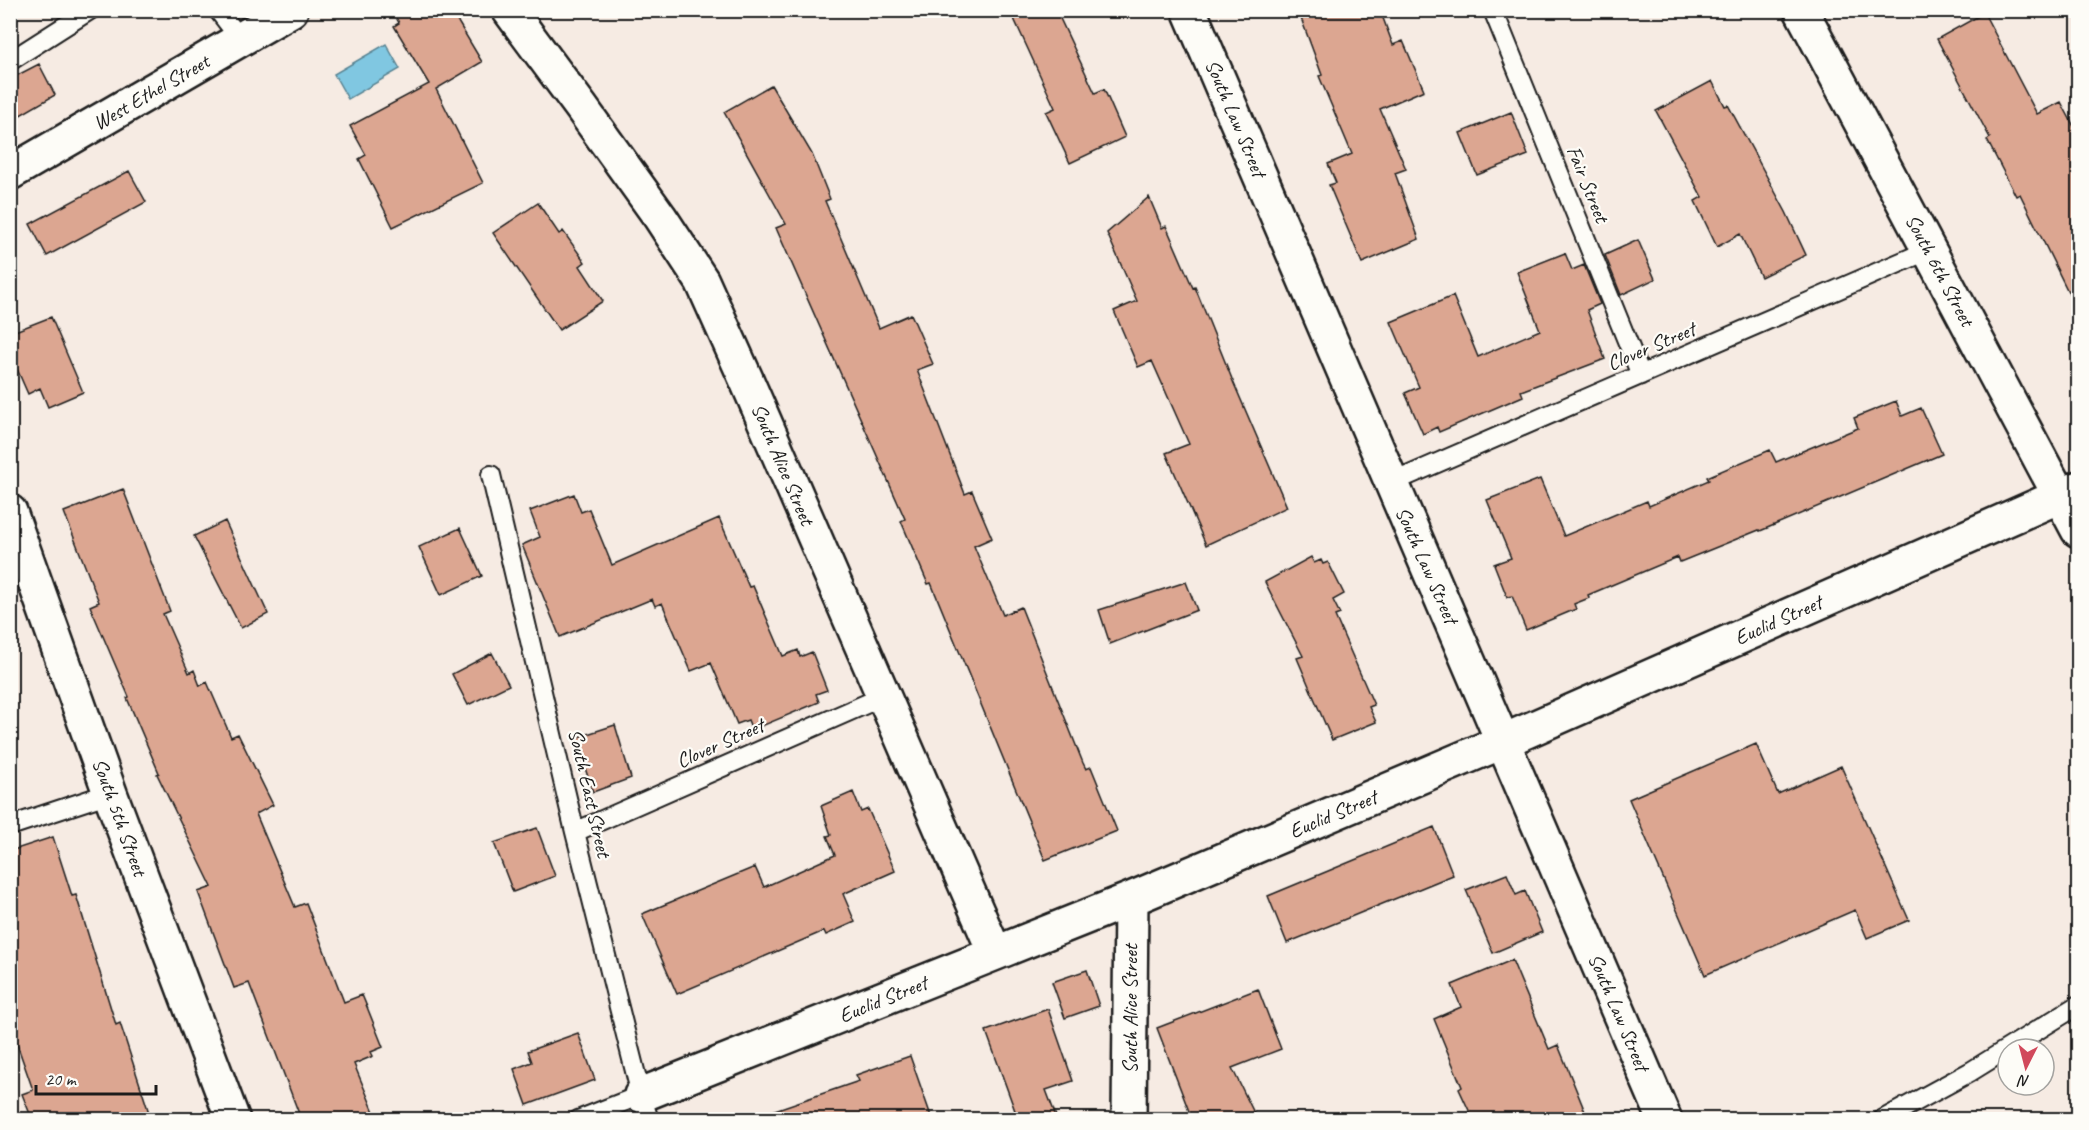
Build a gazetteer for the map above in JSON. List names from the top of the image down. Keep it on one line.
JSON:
{"streets":{"street":["West Ethel Street","South Law Street","South 6th Street","South Alice Street","Euclid Street","South 5th Street"],"lane":["Fair Street","Clover Street","South East Street"]},"crossings":[["South Law Street","Clover Street"],["South Law Street","Euclid Street"],["Fair Street","Clover Street"],["South 6th Street","Clover Street"],["South 6th Street","Euclid Street"],["Clover Street","South Alice Street"],["Clover Street","South East Street"],["South Alice Street","Euclid Street"],["Euclid Street","South East Street"]],"scale_bar":"20 m","north":"bottom"}
